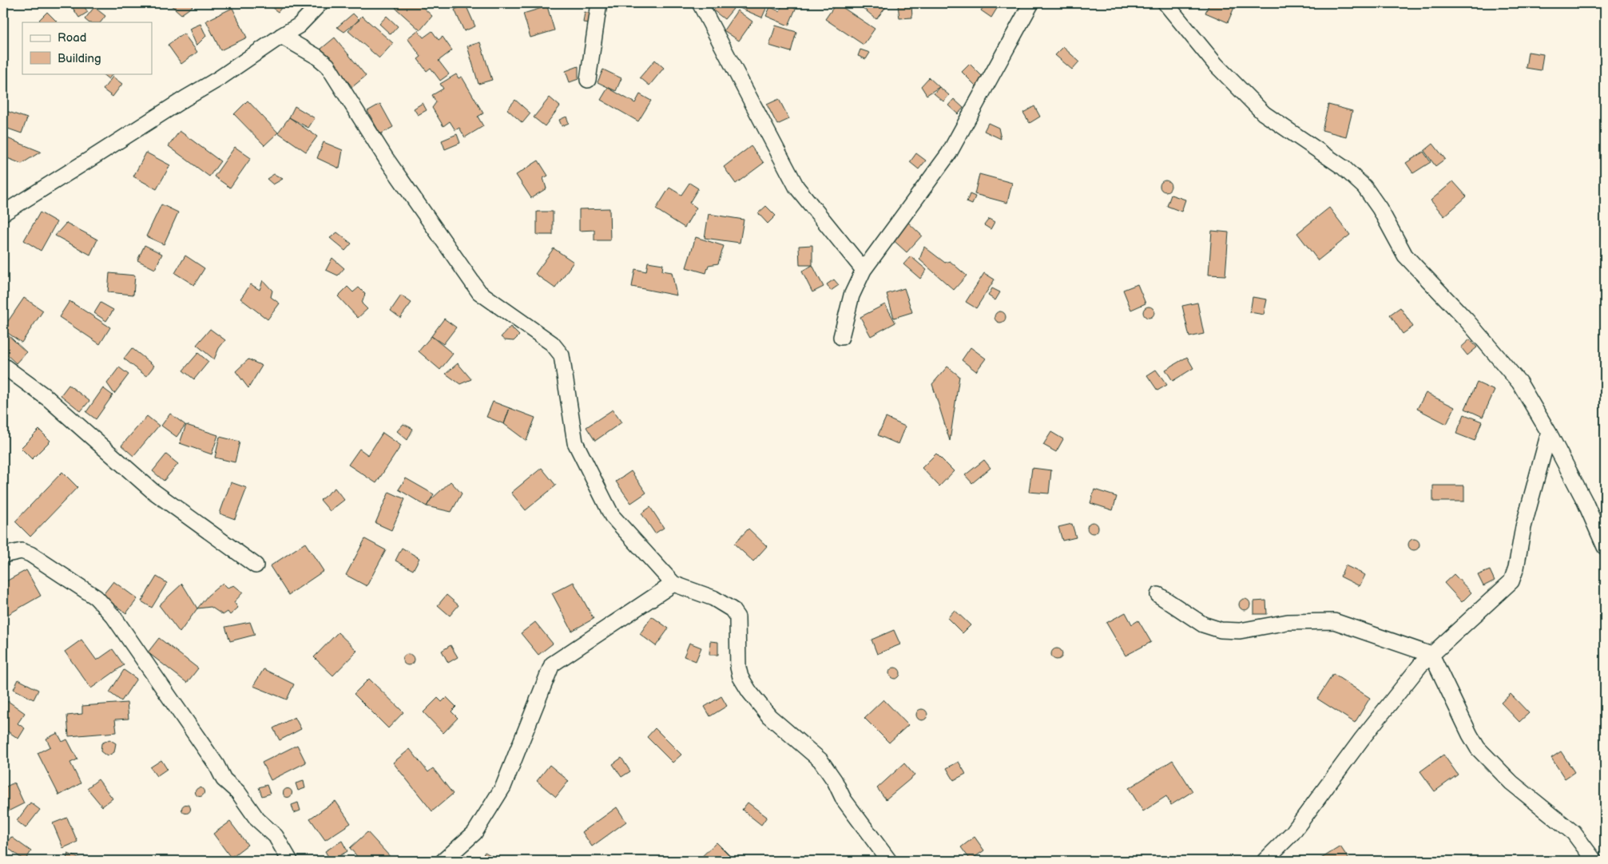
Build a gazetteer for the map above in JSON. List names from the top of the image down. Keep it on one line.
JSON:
{"legend":["Road","Building"]}
